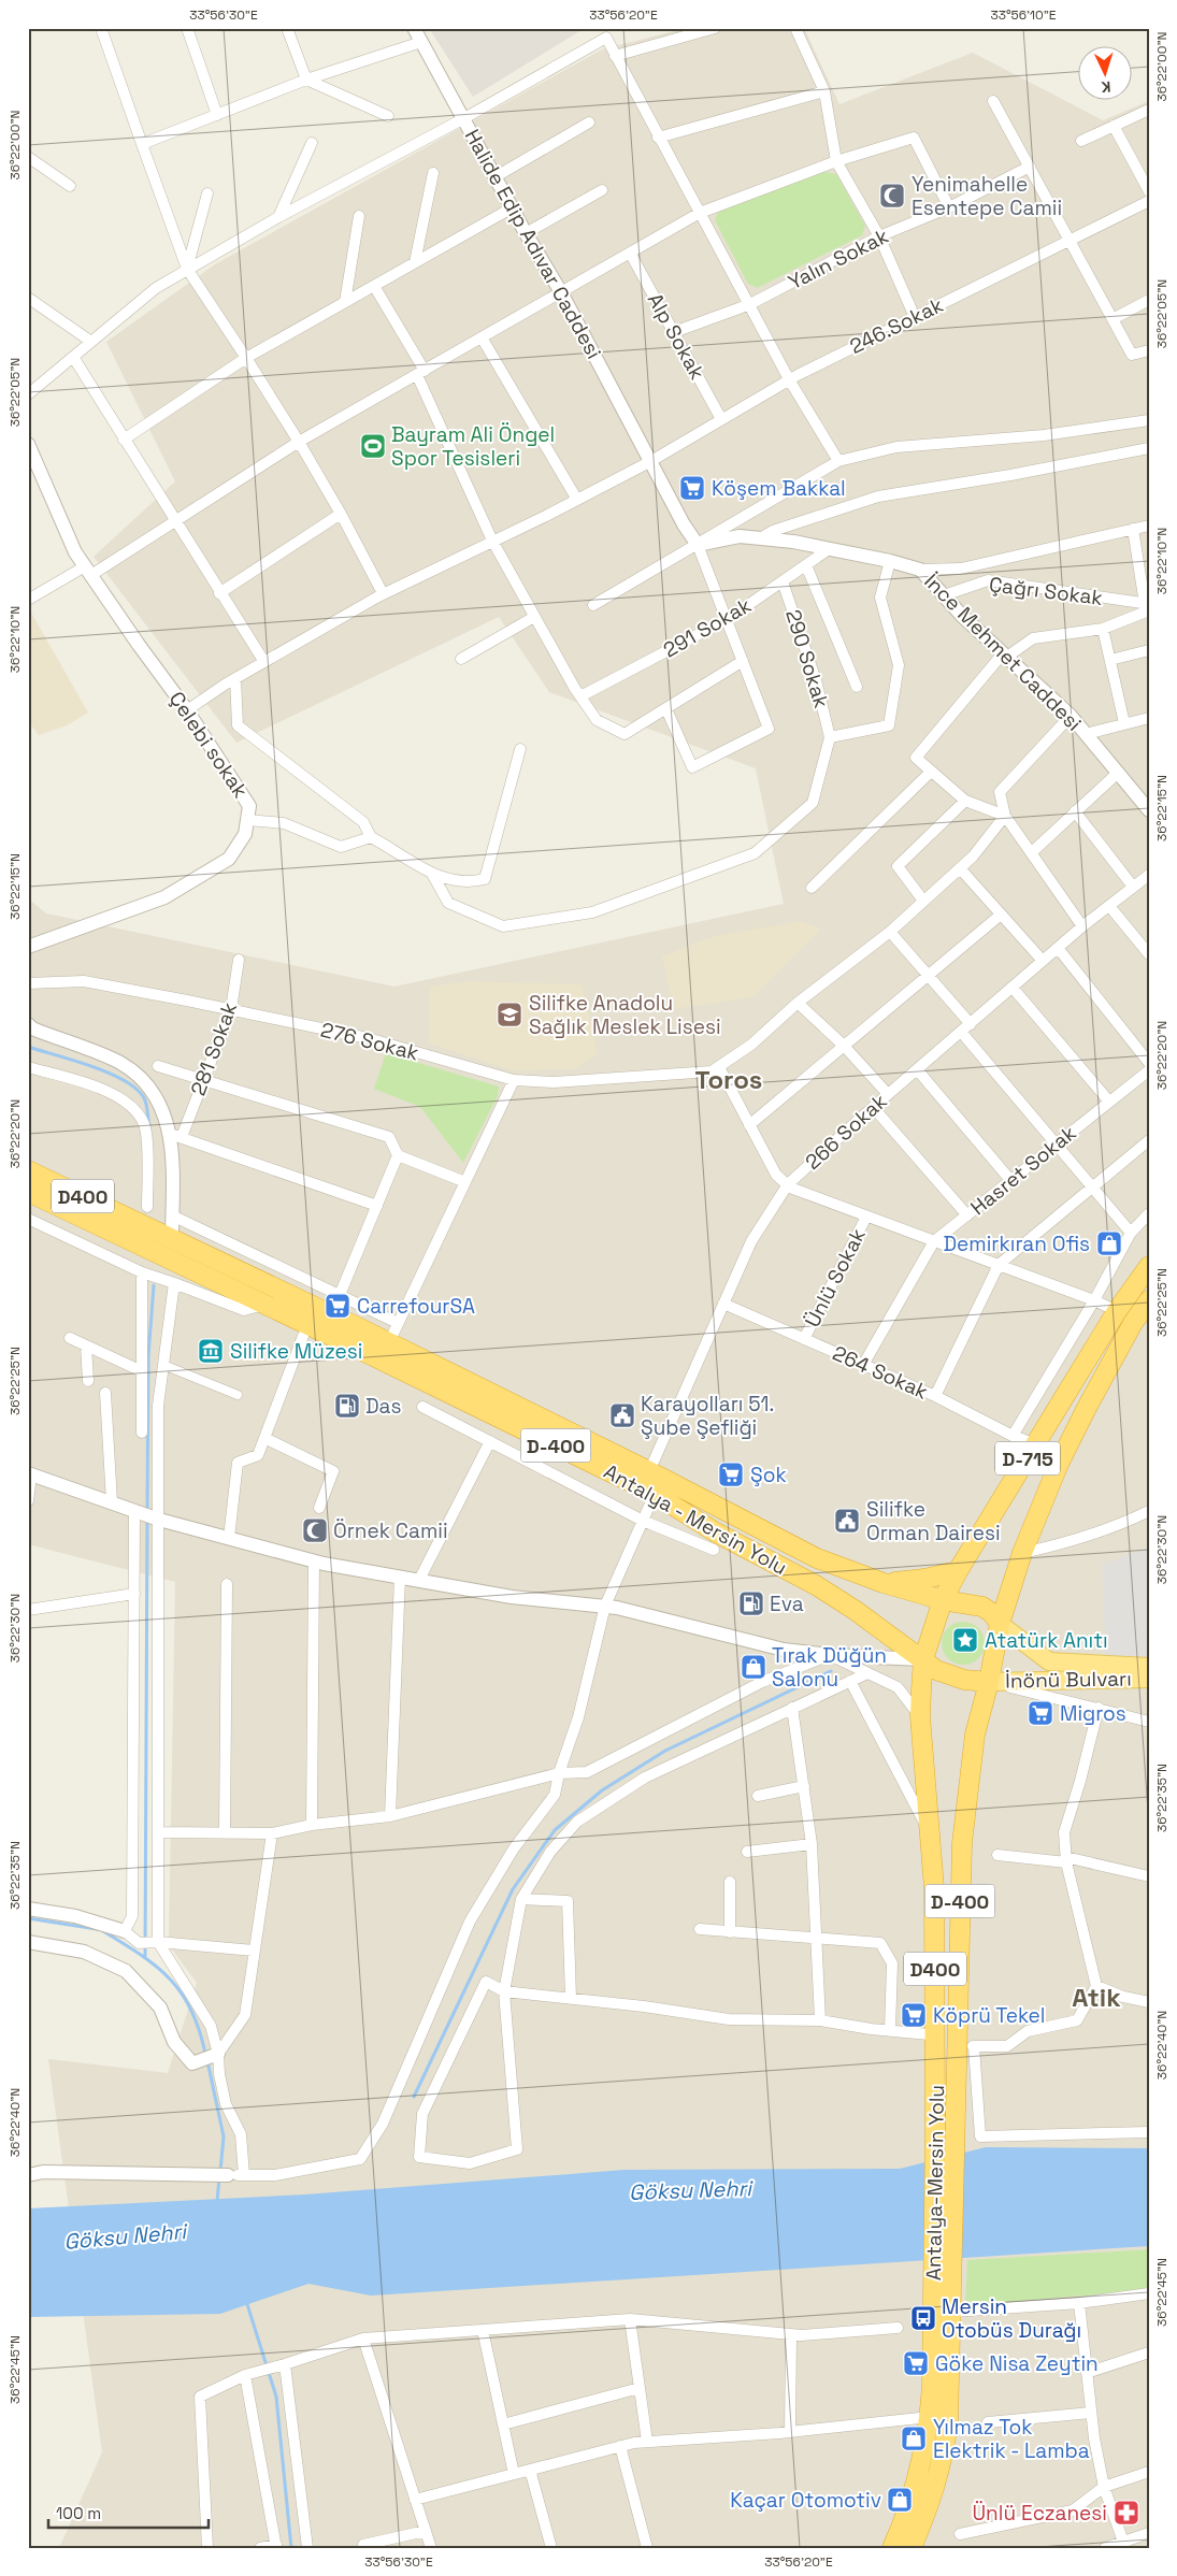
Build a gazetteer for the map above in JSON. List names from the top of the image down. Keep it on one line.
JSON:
{"streets":{"highway":["D400","D-400","D-715","Antalya - Mersin Yolu","Antalya-Mersin Yolu"],"main road":["İnönü Bulvarı"],"street":["Halide Edip Adıvar Caddesi","Yalın Sokak","246.Sokak","Alp Sokak","Çağrı Sokak","291 Sokak","İnce Mehmet Caddesi","290 Sokak","Çelebi sokak","276 Sokak","281 Sokak","266 Sokak","Hasret Sokak","Ünlü Sokak","264 Sokak"]},"crossings":[["Halide Edip Adıvar Caddesi","246.Sokak"],["Yalın Sokak","Alp Sokak"],["246.Sokak","Alp Sokak"],["246.Sokak","Çelebi sokak"],["Çağrı Sokak","İnce Mehmet Caddesi"],["291 Sokak","İnce Mehmet Caddesi"],["291 Sokak","290 Sokak"],["276 Sokak","281 Sokak"],["266 Sokak","264 Sokak"],["266 Sokak","Antalya - Mersin Yolu"],["Hasret Sokak","264 Sokak"],["D400","Antalya - Mersin Yolu"],["Ünlü Sokak","264 Sokak"],["264 Sokak","D-715"],["D-400","D-715"],["D-400","Antalya - Mersin Yolu"],["D-400","İnönü Bulvarı"],["D-400","Antalya-Mersin Yolu"],["D-715","Antalya - Mersin Yolu"],["D-715","İnönü Bulvarı"],["Antalya - Mersin Yolu","İnönü Bulvarı"]],"districts":["Toros","Atik"],"water":["Göksu Nehri"],"places":{"mosque":["Yenimahelle Esentepe Camii","Örnek Camii"],"sports":["Bayram Ali Öngel Spor Tesisleri"],"supermarket":["Köşem Bakkal","CarrefourSA","Şok","Migros","Köprü Tekel","Göke Nisa Zeytin"],"school or university":["Silifke Anadolu Sağlık Meslek Lisesi"],"shop":["Demirkıran Ofis","Tırak Düğün Salonu","Yılmaz Tok Elektrik - Lamba","Kaçar Otomotiv"],"museum":["Silifke Müzesi"],"fuel station":["Das","Eva"],"public building":["Karayolları 51. Şube Şefliği","Silifke Orman Dairesi"],"place":["Atatürk Anıtı"],"bus stop":["Mersin Otobüs Durağı"],"pharmacy":["Ünlü Eczanesi"]},"scale_bar":"100 m","north":"bottom","coordinates":["33°56'30\"E","33°56'20\"E","33°56'10\"E","36°22'00\"N","36°22'05\"N","36°22'10\"N","36°22'15\"N","36°22'20\"N","36°22'25\"N","36°22'30\"N","36°22'35\"N","36°22'40\"N","36°22'45\"N"]}
